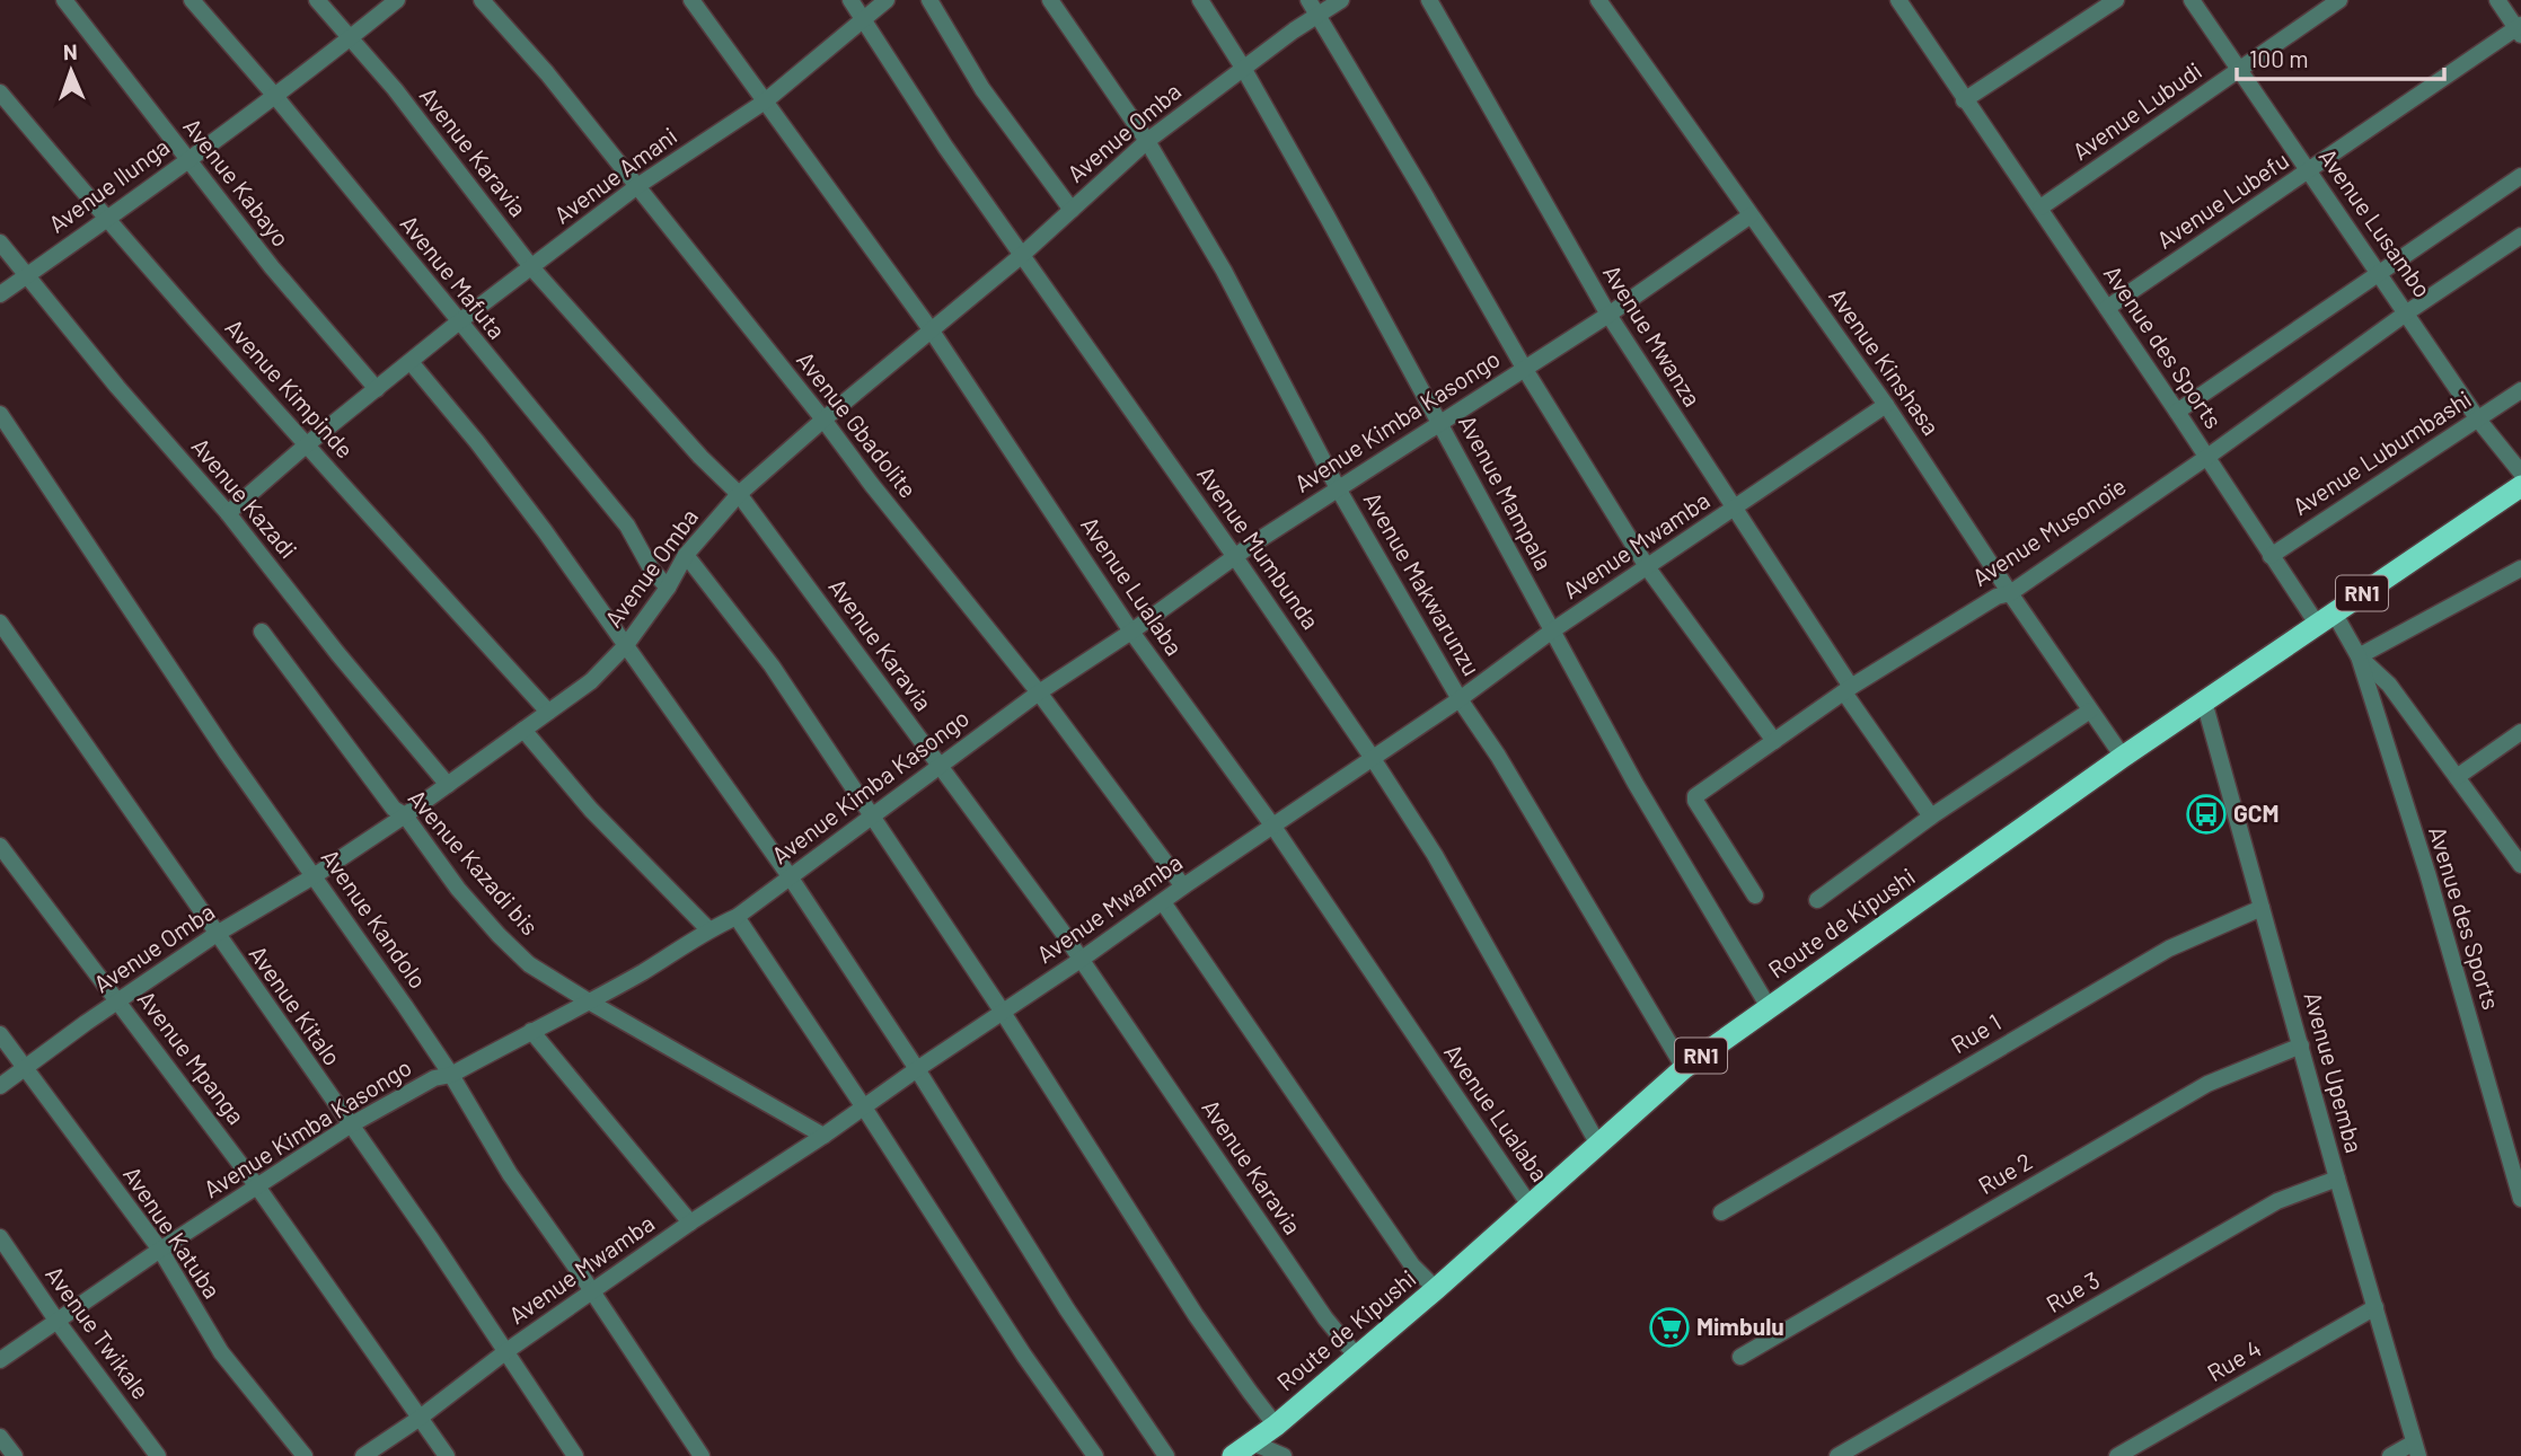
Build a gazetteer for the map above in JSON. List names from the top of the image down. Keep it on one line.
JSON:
{"streets":{"highway":["RN1","Route de Kipushi"],"street":["Avenue Lubudi","Avenue Omba","Avenue Karavia","Avenue Amani","Avenue Kabayo","Avenue Ilunga","Avenue Lubefu","Avenue Lusambo","Avenue Mafuta","Avenue Mwanza","Avenue des Sports","Avenue Kinshasa","Avenue Kimpinde","Avenue Kimba Kasongo","Avenue Gbadolite","Avenue Lubumbashi","Avenue Mampala","Avenue Kazadi","Avenue Musonoïe","Avenue Mwamba","Avenue Mumbunda","Avenue Makwarunzu","Avenue Lualaba","Avenue Kazadi bis","Avenue Kandolo","Avenue Kitalo","Rue 1","Avenue Mpanga","Avenue Upemba","Rue 2","Avenue Katuba","Rue 3","Avenue Twikale","Rue 4"]},"crossings":[["Avenue Lubudi","Avenue Lusambo"],["Avenue Lubudi","Avenue des Sports"],["Avenue Omba","Avenue Karavia"],["Avenue Omba","Avenue Mafuta"],["Avenue Omba","Avenue Kimpinde"],["Avenue Omba","Avenue Gbadolite"],["Avenue Omba","Avenue Mampala"],["Avenue Omba","Avenue Kazadi"],["Avenue Omba","Avenue Mumbunda"],["Avenue Omba","Avenue Makwarunzu"],["Avenue Omba","Avenue Lualaba"],["Avenue Omba","Avenue Kazadi bis"],["Avenue Omba","Avenue Kandolo"],["Avenue Omba","Avenue Kitalo"],["Avenue Omba","Avenue Mpanga"],["Avenue Omba","Avenue Katuba"],["Avenue Karavia","Avenue Amani"],["Avenue Karavia","Avenue Ilunga"],["Avenue Karavia","Avenue Kimba Kasongo"],["Avenue Karavia","Avenue Mwamba"],["Avenue Karavia","Route de Kipushi"],["Avenue Amani","Avenue Kabayo"],["Avenue Amani","Avenue Mafuta"],["Avenue Amani","Avenue Kimpinde"],["Avenue Amani","Avenue Gbadolite"],["Avenue Amani","Avenue Kazadi"],["Avenue Amani","Avenue Mumbunda"],["Avenue Amani","Avenue Lualaba"],["Avenue Kabayo","Avenue Ilunga"],["Avenue Ilunga","Avenue Mafuta"],["Avenue Ilunga","Avenue Kimpinde"],["Avenue Ilunga","Avenue Kazadi"],["Avenue Lubefu","Avenue Lusambo"],["Avenue Lubefu","Avenue des Sports"],["Avenue Lusambo","Avenue Lubumbashi"],["Avenue Lusambo","Avenue Musonoïe"],["Avenue Mwanza","Avenue Kimba Kasongo"],["Avenue Mwanza","Avenue Musonoïe"],["Avenue Mwanza","Avenue Mwamba"],["Avenue des Sports","Avenue Lubumbashi"],["Avenue des Sports","Avenue Musonoïe"],["Avenue des Sports","Route de Kipushi"],["Avenue Kinshasa","Avenue Kimba Kasongo"],["Avenue Kinshasa","Avenue Musonoïe"],["Avenue Kinshasa","Avenue Mwamba"],["Avenue Kinshasa","Route de Kipushi"],["Avenue Kimba Kasongo","Avenue Gbadolite"],["Avenue Kimba Kasongo","Avenue Mampala"],["Avenue Kimba Kasongo","Avenue Mumbunda"],["Avenue Kimba Kasongo","Avenue Makwarunzu"],["Avenue Kimba Kasongo","Avenue Lualaba"],["Avenue Kimba Kasongo","Avenue Kazadi bis"],["Avenue Kimba Kasongo","Avenue Kandolo"],["Avenue Kimba Kasongo","Avenue Kitalo"],["Avenue Kimba Kasongo","Avenue Mpanga"],["Avenue Kimba Kasongo","Avenue Katuba"],["Avenue Kimba Kasongo","Avenue Twikale"],["Avenue Gbadolite","Avenue Mwamba"],["Avenue Mampala","Avenue Mwamba"],["Avenue Mampala","Route de Kipushi"],["Avenue Mwamba","Avenue Mumbunda"],["Avenue Mwamba","Avenue Makwarunzu"],["Avenue Mwamba","Avenue Lualaba"],["Avenue Mwamba","Avenue Kazadi bis"],["Avenue Mwamba","Avenue Kandolo"],["Avenue Mwamba","Avenue Kitalo"],["Avenue Mwamba","Avenue Mpanga"],["Avenue Mumbunda","Route de Kipushi"],["Avenue Makwarunzu","Route de Kipushi"],["Avenue Lualaba","Route de Kipushi"],["Route de Kipushi","Avenue Upemba"],["Rue 1","Avenue Upemba"],["Avenue Upemba","Rue 2"],["Avenue Upemba","Rue 3"],["Avenue Upemba","Rue 4"]],"places":{"bus stop":["GCM"],"supermarket":["Mimbulu"]},"scale_bar":"100 m","north":"top"}
